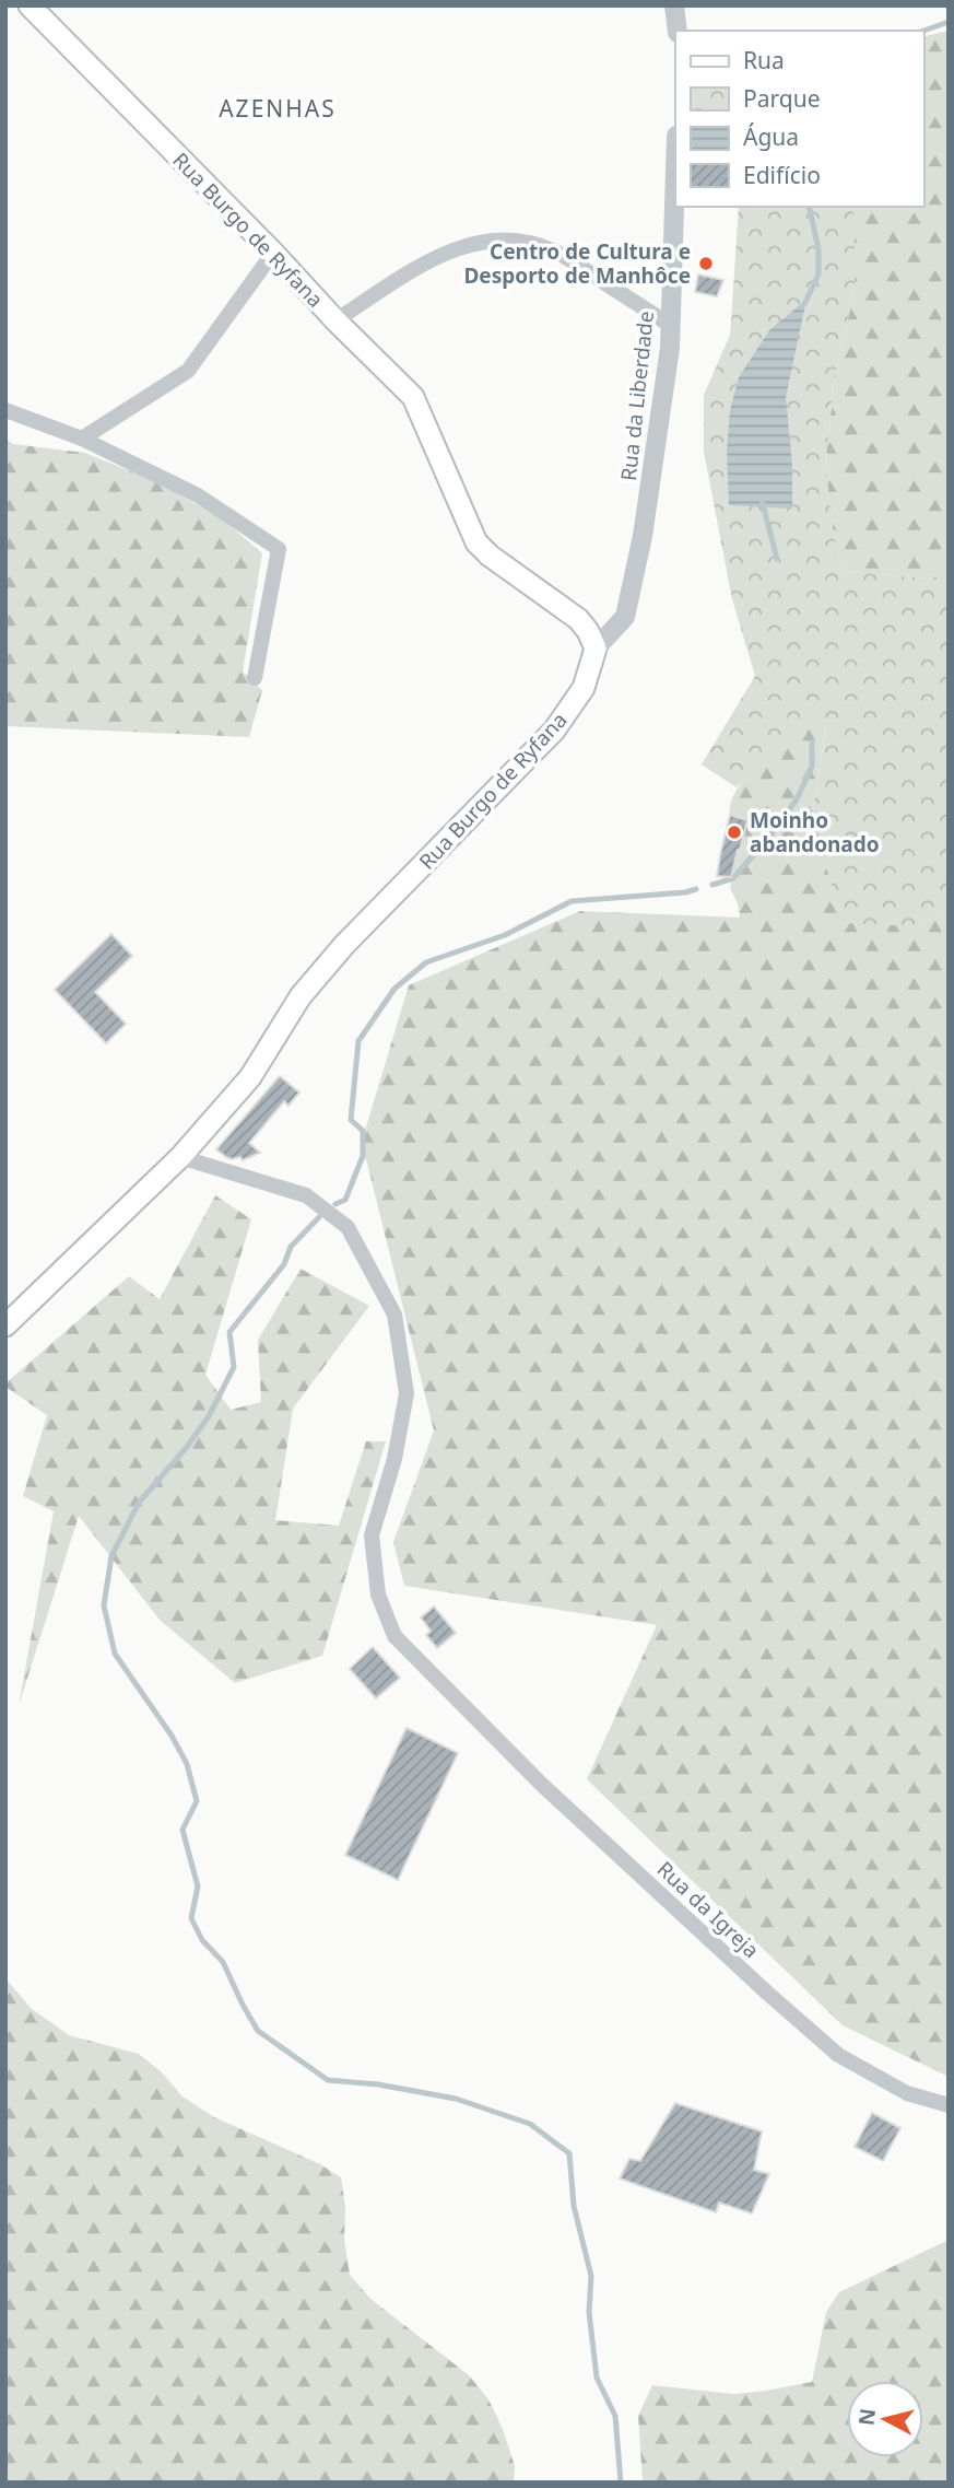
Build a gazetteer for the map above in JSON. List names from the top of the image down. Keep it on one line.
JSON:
{"streets":{"main road":["Rua Burgo de Ryfana"],"street":["Rua da Liberdade","Rua da Igreja"]},"crossings":[["Rua Burgo de Ryfana","Rua da Liberdade"],["Rua Burgo de Ryfana","Rua da Igreja"]],"districts":["AZENHAS"],"places":["Centro de Cultura e Desporto de Manhôce","Moinho abandonado"],"legend":["Rua","Parque","Água","Edifício"],"north":"left"}
